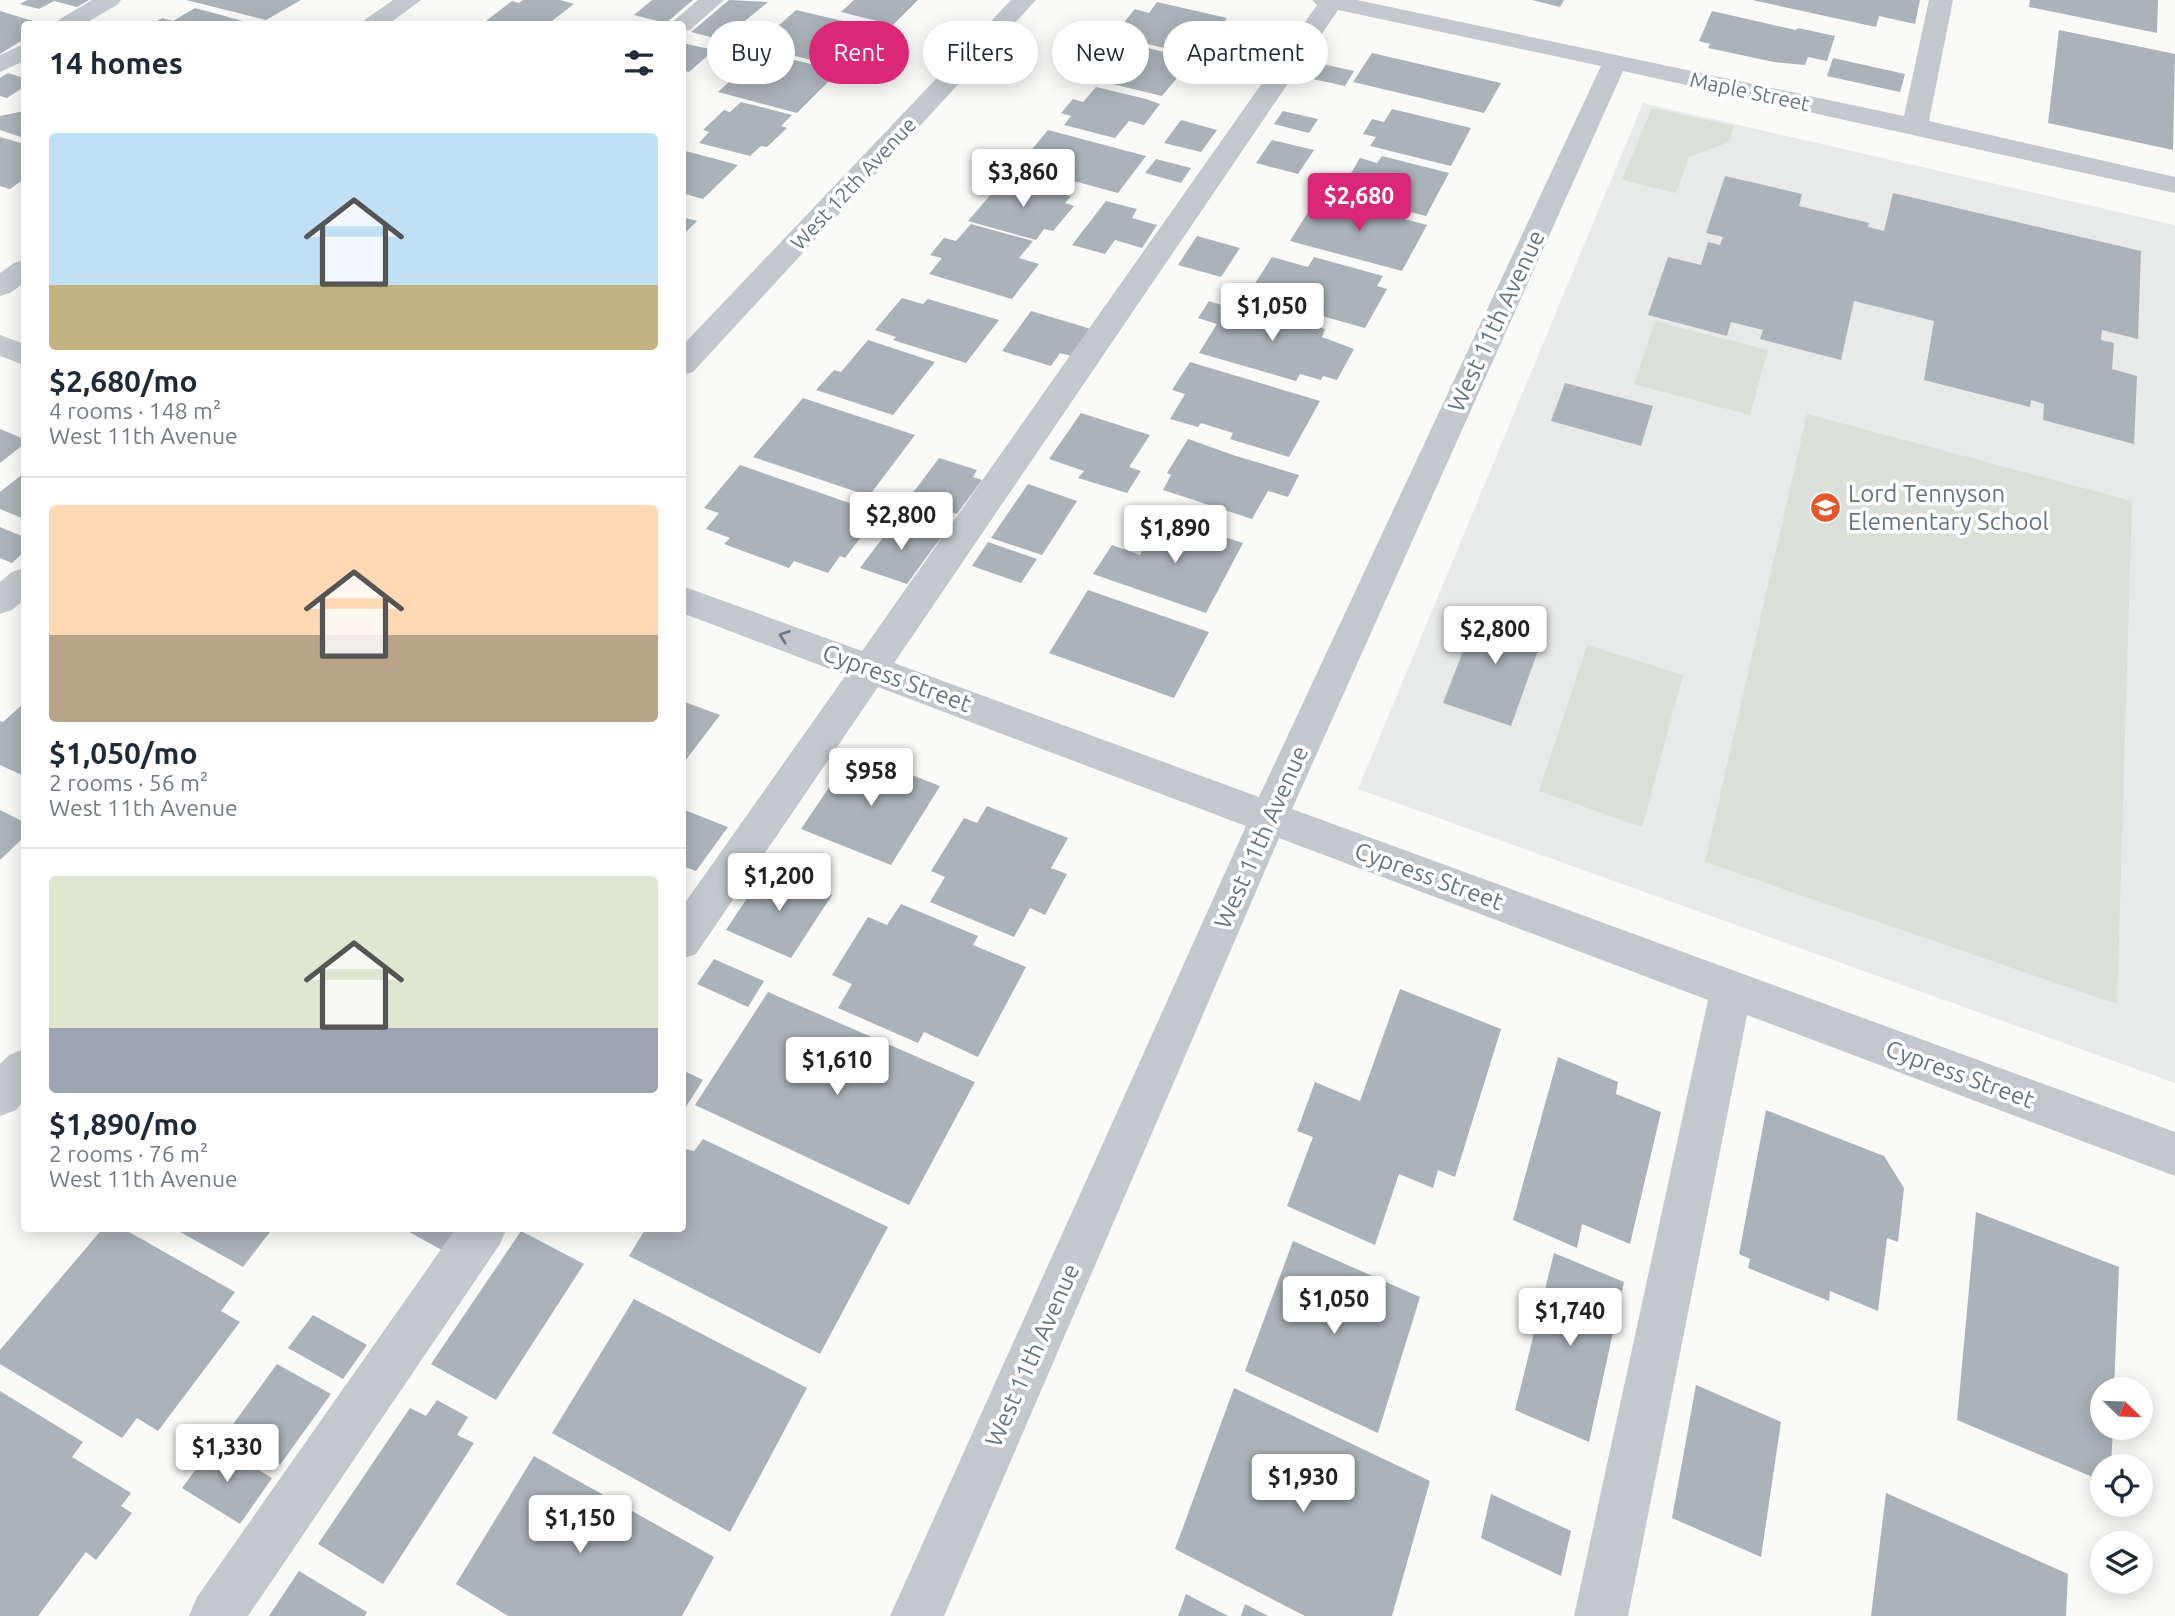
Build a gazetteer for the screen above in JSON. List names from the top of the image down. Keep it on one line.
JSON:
{"streets":{"street":["Maple Street","West 12th Avenue","West 11th Avenue","Cypress Street"]},"crossings":[["Maple Street","West 11th Avenue"],["West 11th Avenue","Cypress Street"]],"places":{"school or university":["Lord Tennyson Elementary School"]},"north":"bottom right","page":{"chip":["Buy","Rent","Filters","New","Apartment"],"heading":"14 homes","list":[{"name":"$2,680/mo","note":"4 rooms · 148 m² · West 11th Avenue"},{"name":"$1,050/mo","note":"2 rooms · 56 m² · West 11th Avenue"},{"name":"$1,890/mo","note":"2 rooms · 76 m² · West 11th Avenue"}],"price":["$3,860","$2,680","$1,050","$2,800","$1,890","$2,800","$958","$1,200","$1,610","$1,050","$1,740","$1,330","$1,930","$1,150"]}}
